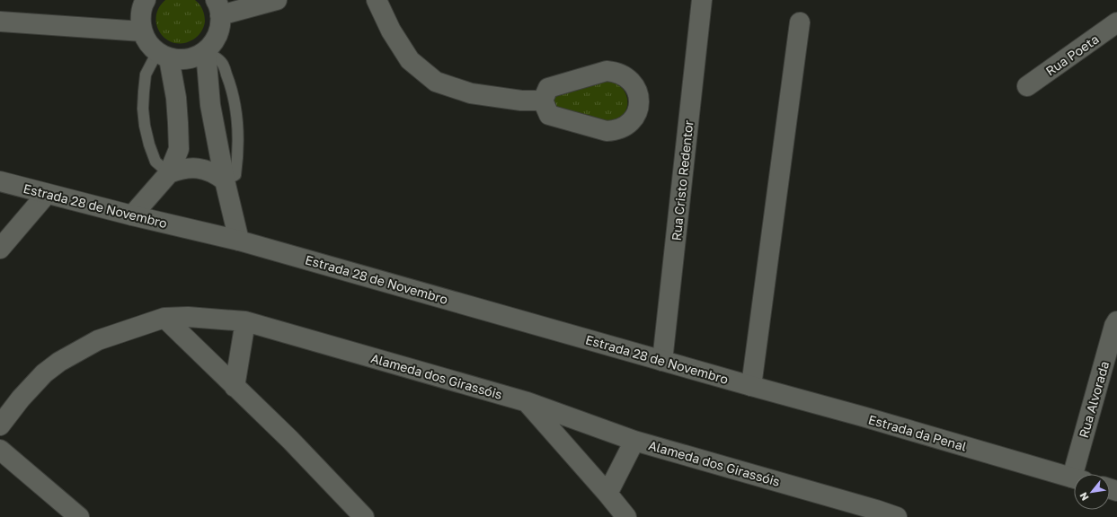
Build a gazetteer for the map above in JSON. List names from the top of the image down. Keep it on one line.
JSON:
{"streets":{"street":["Rua Poeta","Rua Cristo Redentor","Estrada 28 de Novembro","Alameda dos Girassóis","Rua Alvorada","Estrada da Penal"]},"crossings":[["Rua Cristo Redentor","Estrada 28 de Novembro"],["Estrada 28 de Novembro","Estrada da Penal"]],"north":"bottom left"}
